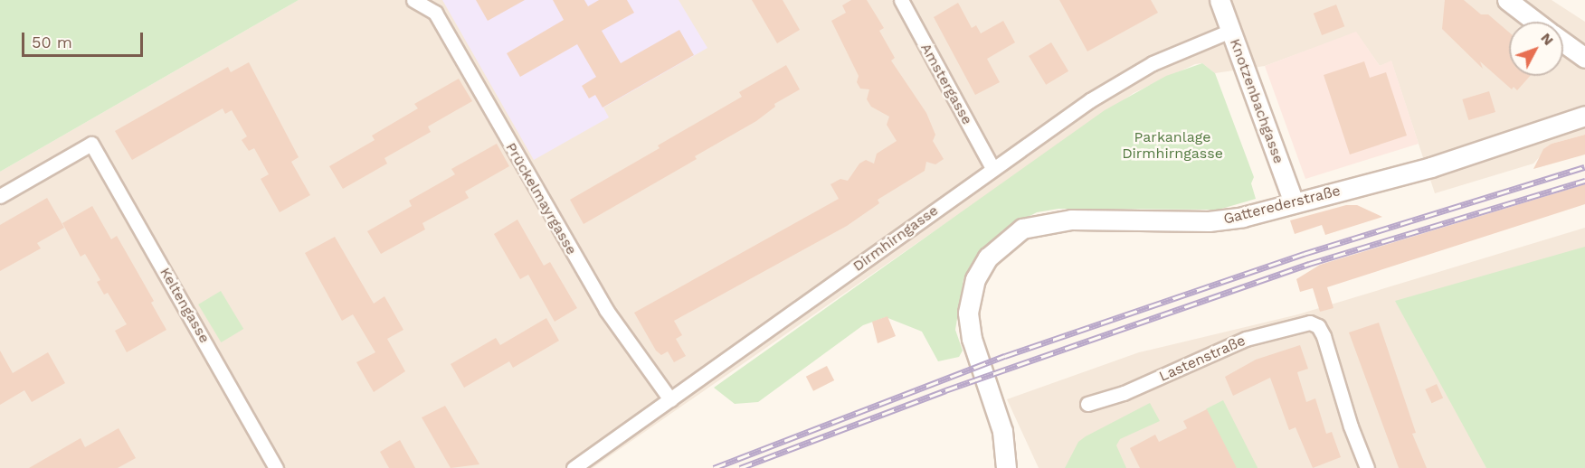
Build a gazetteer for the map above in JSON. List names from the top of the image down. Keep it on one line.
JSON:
{"streets":{"street":["Amstergasse","Knotzenbachgasse","Prückelmayrgasse","Gatterederstraße","Dirmhirngasse","Keltengasse","Lastenstraße"]},"crossings":[["Amstergasse","Dirmhirngasse"],["Knotzenbachgasse","Gatterederstraße"],["Knotzenbachgasse","Dirmhirngasse"],["Prückelmayrgasse","Dirmhirngasse"]],"parks":["Parkanlage Dirmhirngasse"],"scale_bar":"50 m","north":"top right"}
